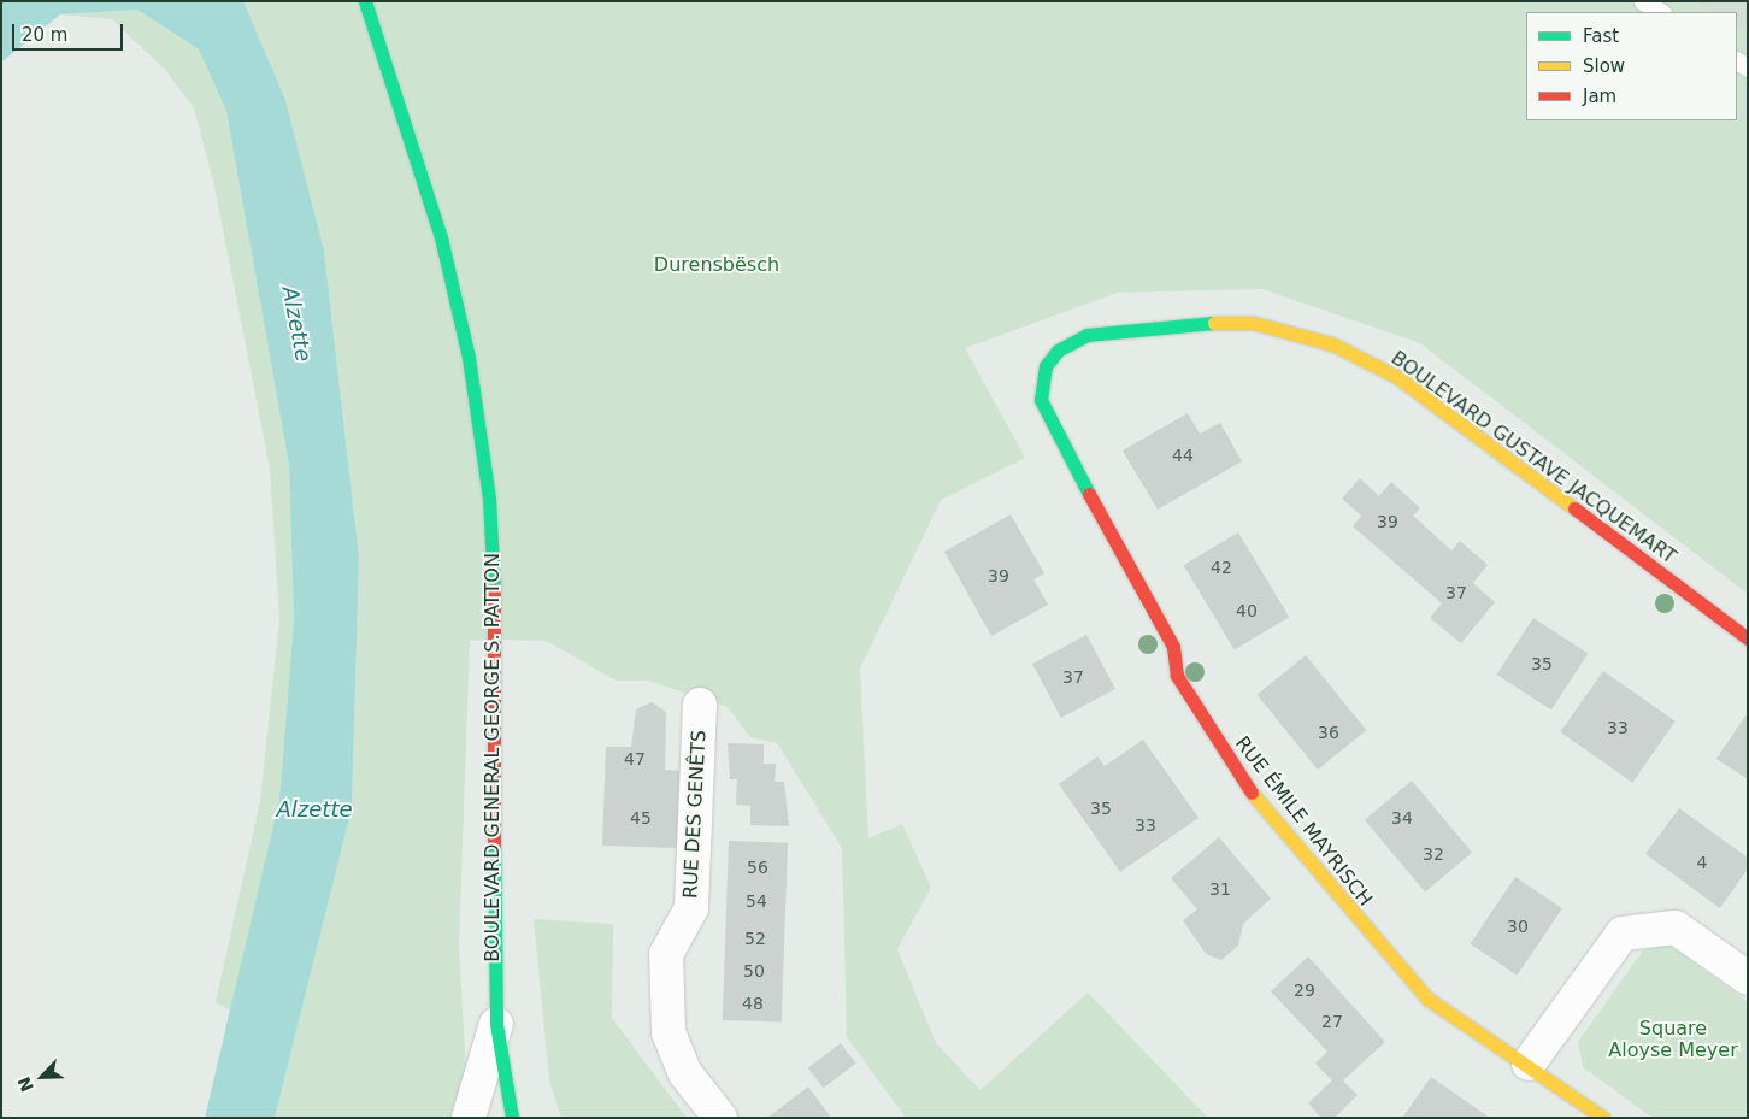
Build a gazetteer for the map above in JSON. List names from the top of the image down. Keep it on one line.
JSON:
{"streets":{"street":["BOULEVARD GUSTAVE JACQUEMART","BOULEVARD GENERAL GEORGE S. PATTON","RUE DES GENÊTS","RUE ÉMILE MAYRISCH"]},"crossings":[["BOULEVARD GUSTAVE JACQUEMART","RUE ÉMILE MAYRISCH"]],"water":["Alzette"],"parks":["Durensbësch","Square Aloyse Meyer"],"house_numbers":["44","39","42","39","37","40","35","37","33","36","47","35","45","34","33","32","4","56","31","54","30","52","50","29","48","27"],"legend":["Fast","Slow","Jam"],"scale_bar":"20 m","north":"bottom left"}
